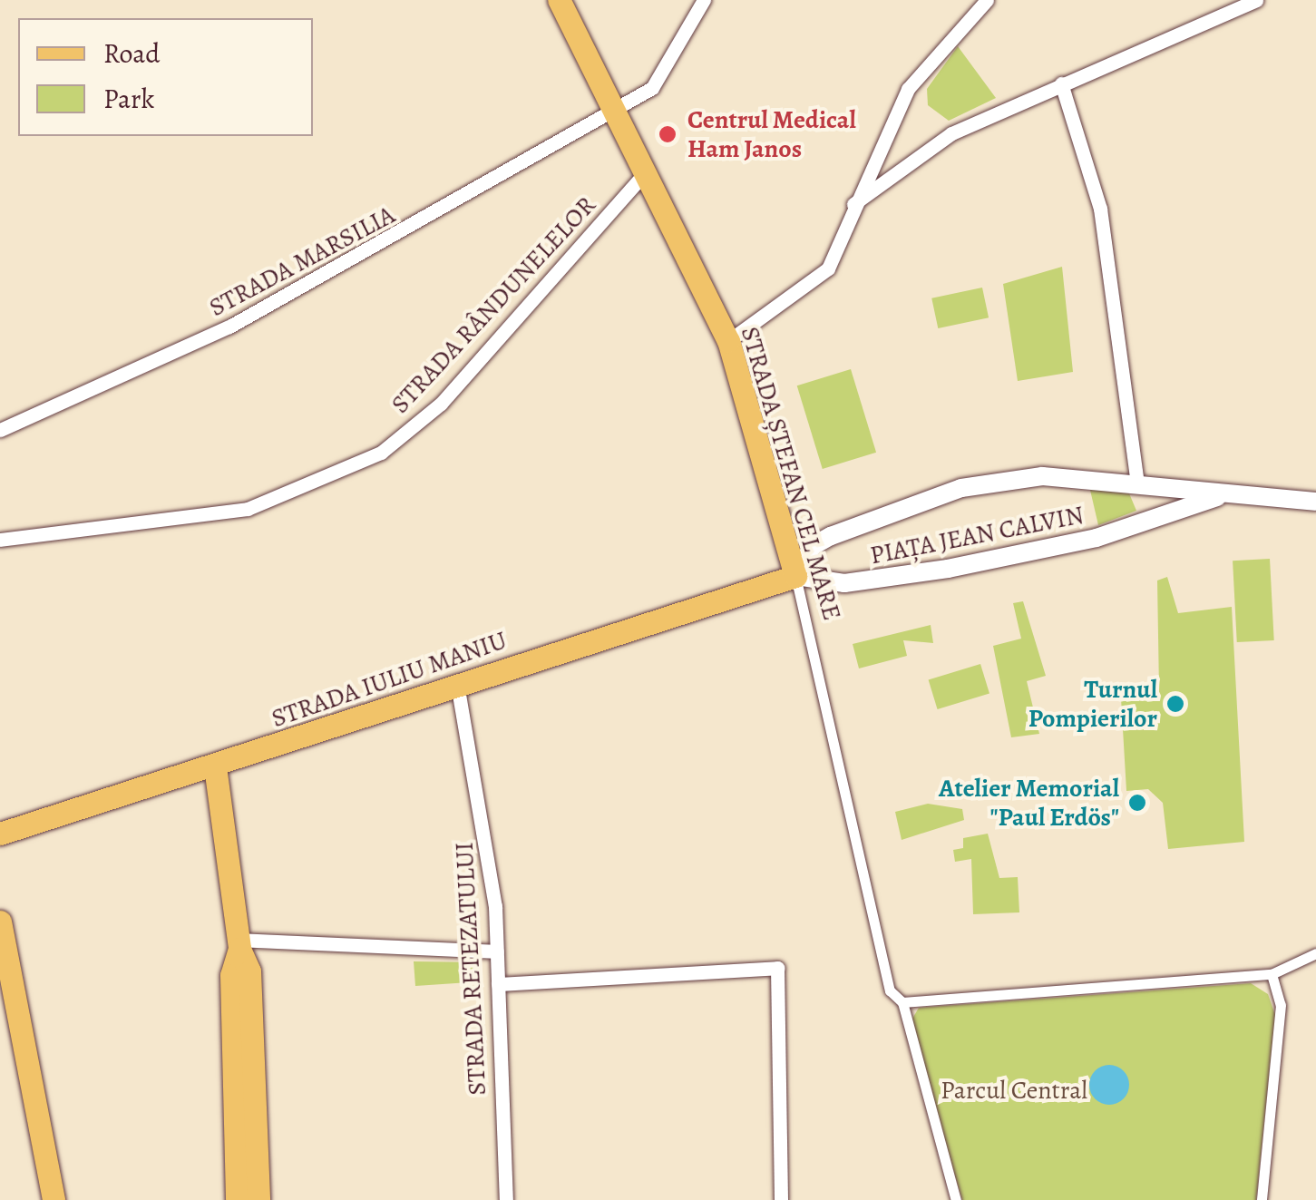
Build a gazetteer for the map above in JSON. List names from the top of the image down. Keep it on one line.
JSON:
{"streets":{"main road":["STRADA ȘTEFAN CEL MARE","STRADA IULIU MANIU"],"street":["STRADA MARSILIA","STRADA RÂNDUNELELOR","PIAȚA JEAN CALVIN","STRADA RETEZATULUI"]},"crossings":[["STRADA MARSILIA","STRADA ȘTEFAN CEL MARE"],["STRADA RÂNDUNELELOR","STRADA ȘTEFAN CEL MARE"],["STRADA ȘTEFAN CEL MARE","PIAȚA JEAN CALVIN"],["STRADA ȘTEFAN CEL MARE","STRADA IULIU MANIU"],["PIAȚA JEAN CALVIN","STRADA IULIU MANIU"],["STRADA IULIU MANIU","STRADA RETEZATULUI"]],"parks":["Parcul Central"],"places":["Centrul Medical Ham Janos","Turnul Pompierilor","Atelier Memorial \"Paul Erdös\""],"legend":["Road","Park"]}
